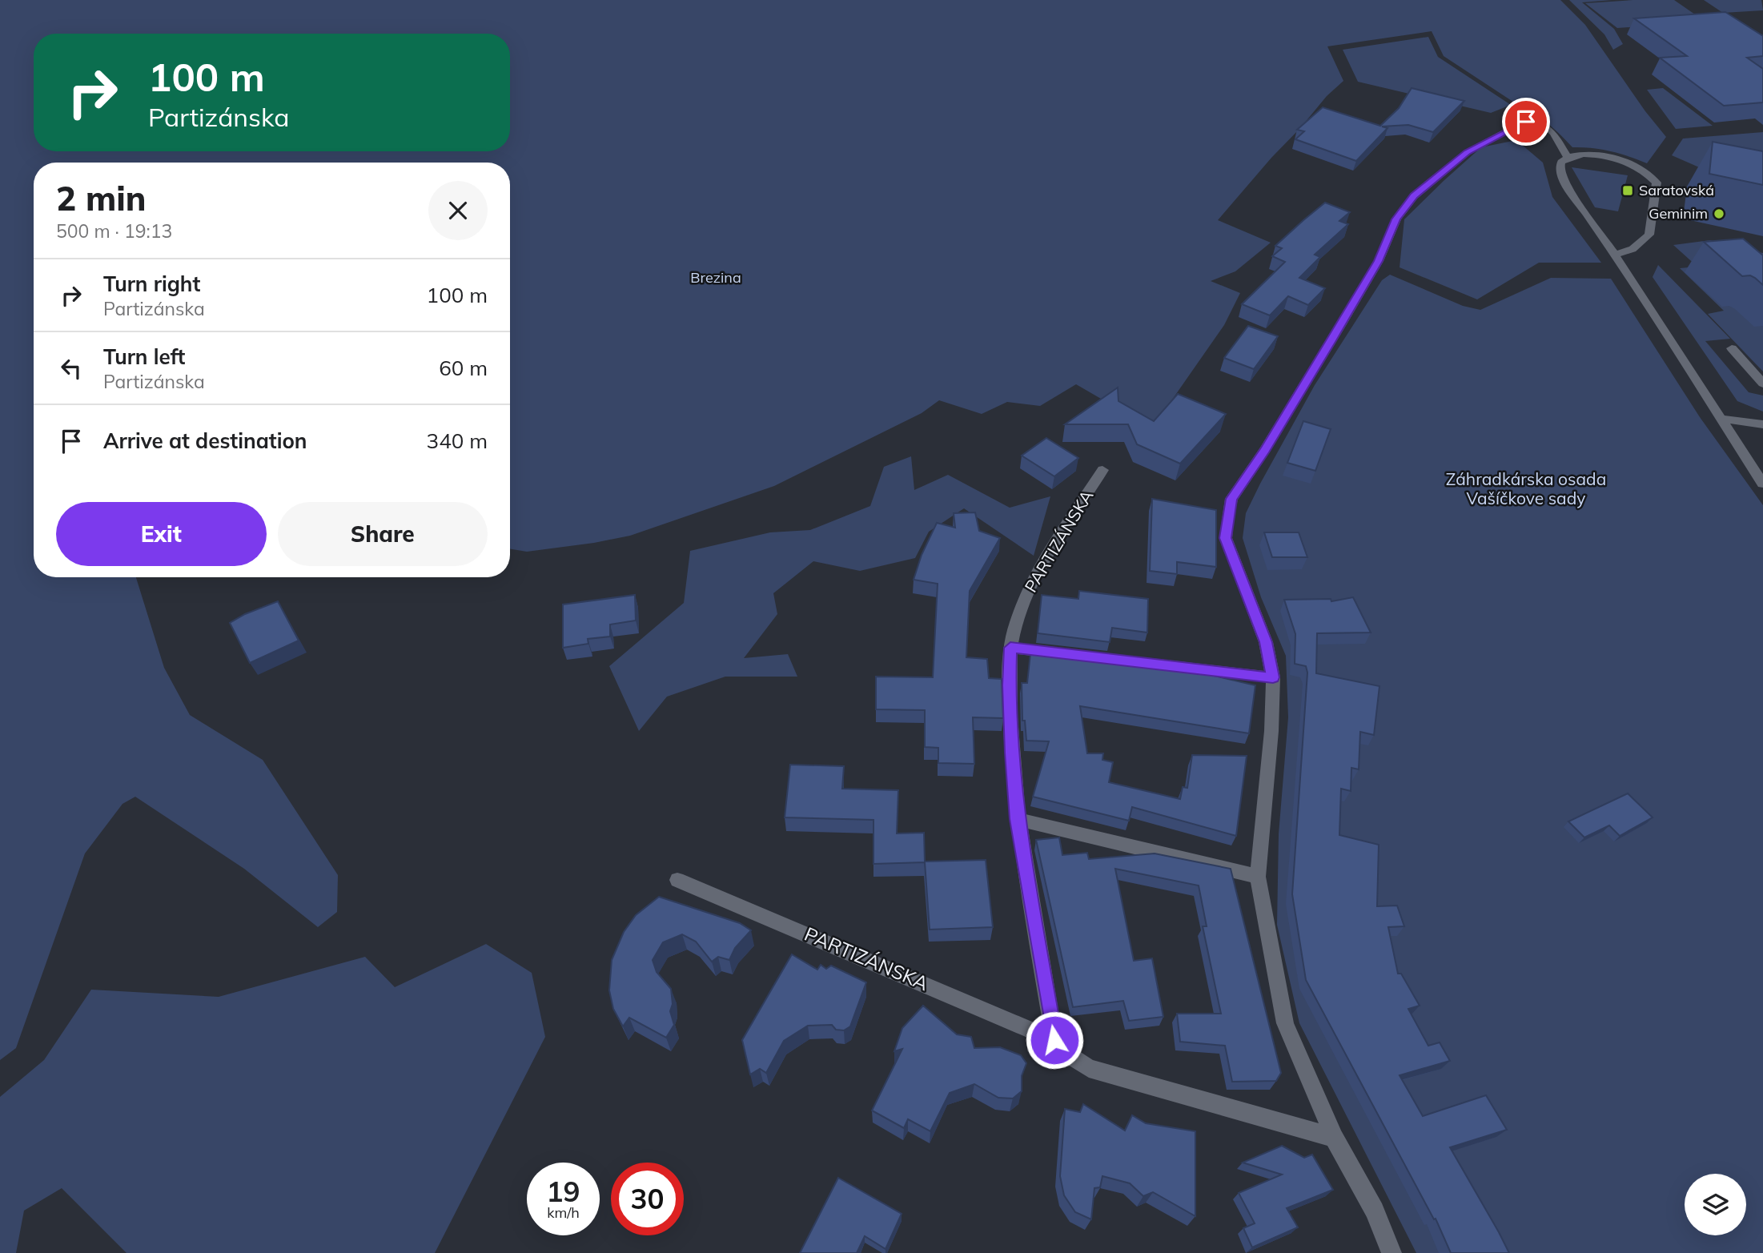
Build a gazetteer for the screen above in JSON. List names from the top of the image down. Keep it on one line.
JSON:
{"streets":{"street":["PARTIZÁNSKA"]},"parks":["Brezina","Záhradkárska osada Vašíčkove sady"],"places":{"transit":["Saratovská"],"other":["Geminim"]},"page":{"turn":["100 m","Partizánska"],"heading":["2 min","500 m · 19:13"],"list":[{"name":"Turn right","note":"Partizánska","value":"100 m"},{"name":"Turn left","note":"Partizánska","value":"60 m"},{"name":"Arrive at destination","value":"340 m"}],"buttons":["Exit","Share"],"speed":"19 km/h","limit":"30"}}
